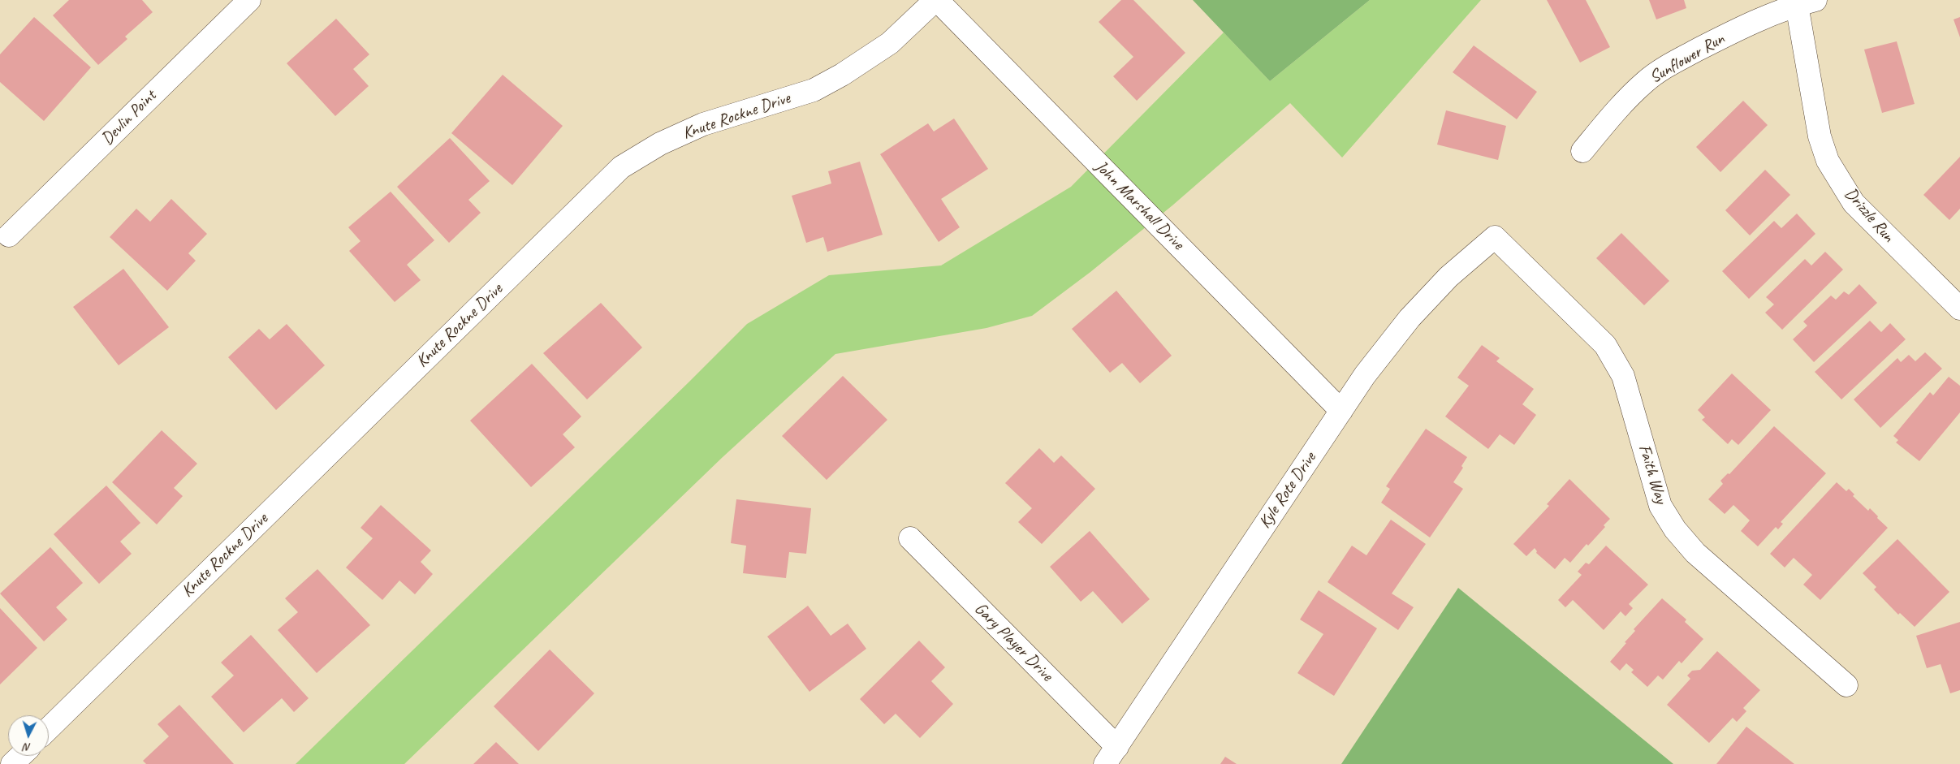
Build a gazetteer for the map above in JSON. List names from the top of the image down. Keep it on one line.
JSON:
{"streets":{"street":["Sunflower Run","Knute Rockne Drive","Devlin Point","John Marshall Drive","Drizzle Run","Faith Way","Kyle Rote Drive","Gary Player Drive"]},"crossings":[["Sunflower Run","Drizzle Run"],["Knute Rockne Drive","John Marshall Drive"],["John Marshall Drive","Kyle Rote Drive"],["Faith Way","Kyle Rote Drive"],["Kyle Rote Drive","Gary Player Drive"]],"north":"bottom"}
